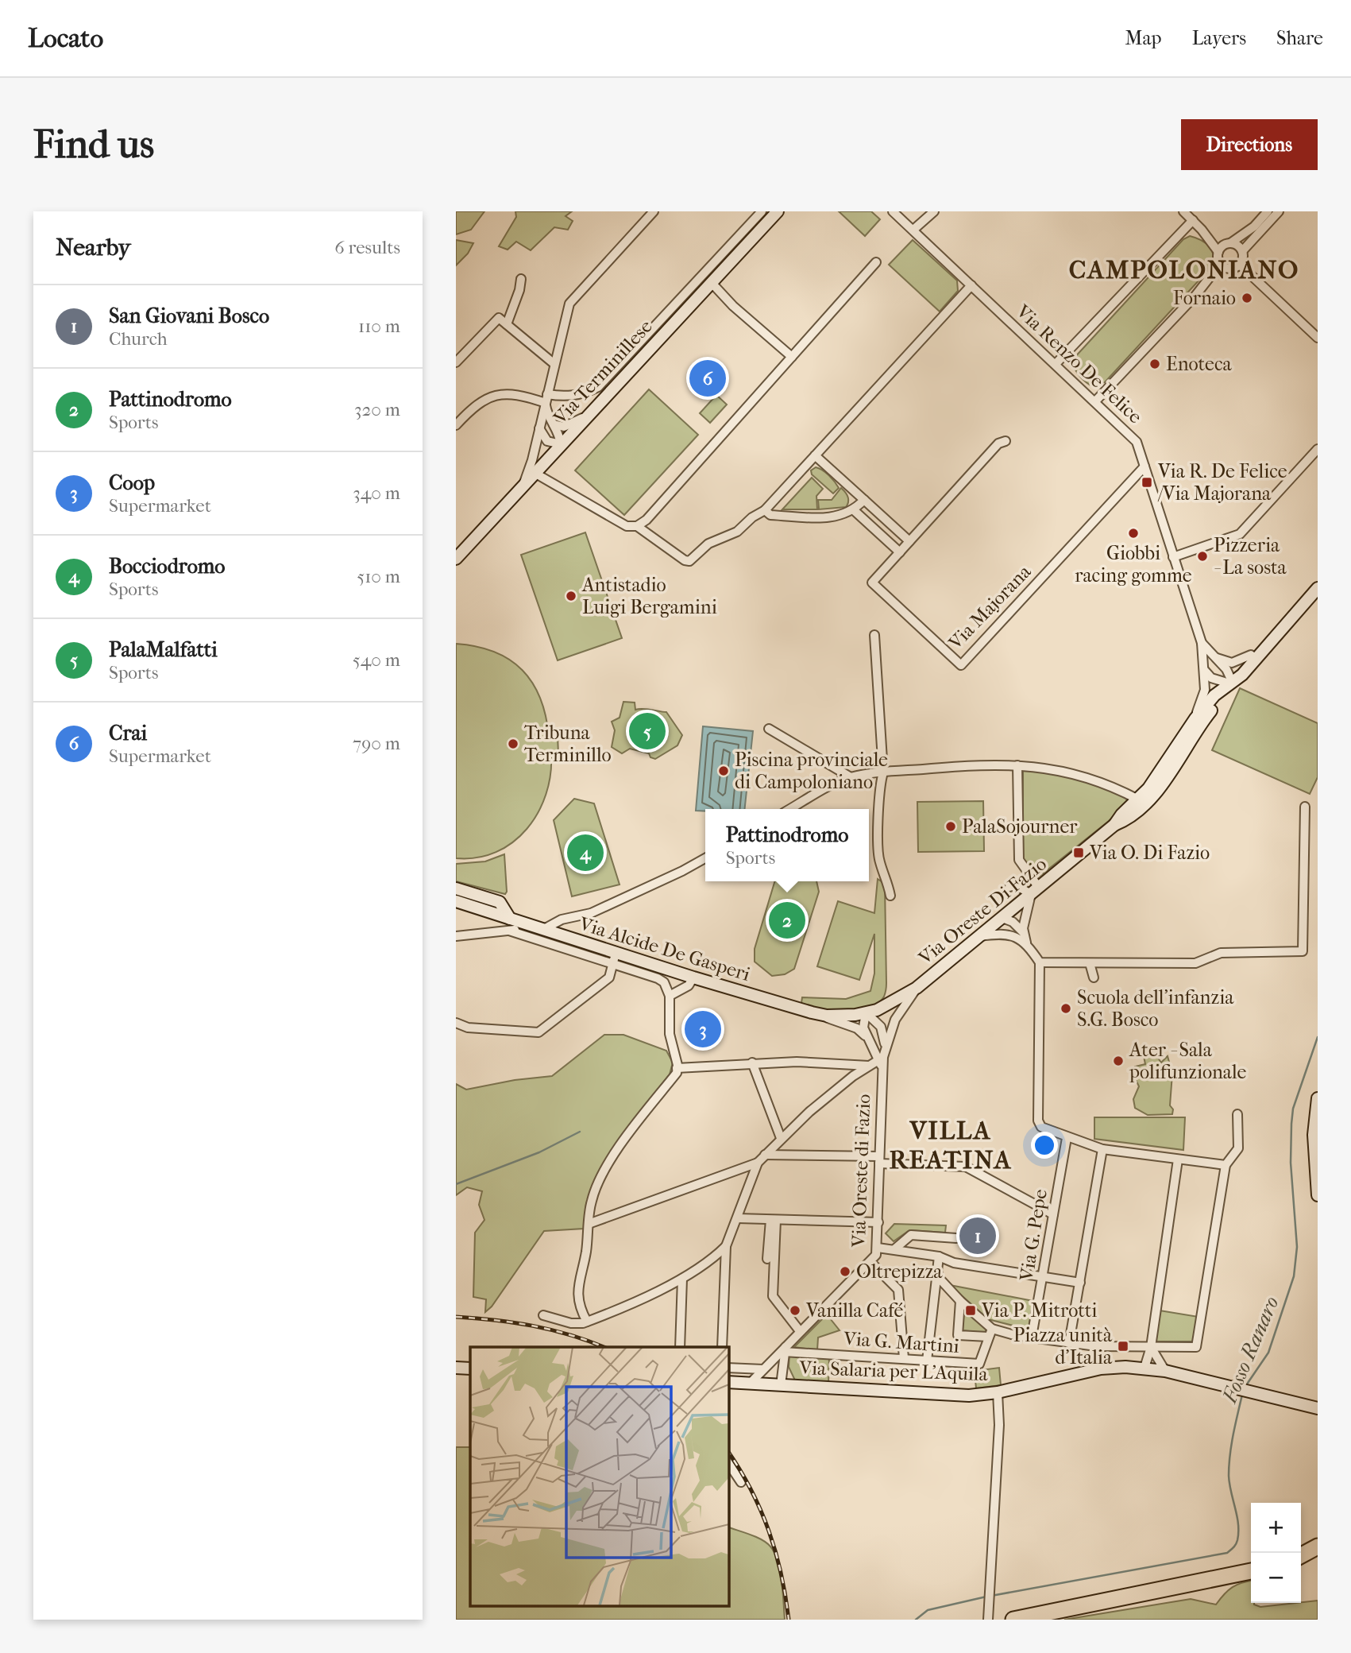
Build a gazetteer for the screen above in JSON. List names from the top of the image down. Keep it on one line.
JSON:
{"streets":{"street":["Via Renzo De Felice","Via Terminillese","Via Majorana","Via Oreste Di Fazio","Via Alcide De Gasperi","Via Oreste di Fazio","Via G. Pepe","Via G. Martini","Via Salaria per L'Aquila"]},"crossings":[["Via Renzo De Felice","Via Majorana"],["Via Oreste Di Fazio","Via Alcide De Gasperi"],["Via Oreste di Fazio","Via G. Martini"],["Via Oreste di Fazio","Via Salaria per L'Aquila"]],"districts":["CAMPOLONIANO","VILLA REATINA"],"water":["Fosso Ranaro"],"places":{"other":["Fornaio","Enoteca","Giobbi racing gomme","Pizzeria - La sosta","Antistadio Luigi Bergamini","Tribuna Terminillo","Piscina provinciale di Campoloniano","PalaSojourner","Scuola dell'infanzia S.G. Bosco","Ater - Sala polifunzionale","Oltrepizza","Vanilla Café"],"transit":["Via R. De Felice /Via Majorana","Via O. Di Fazio","Via P. Mitrotti","Piazza unità d'Italia"]},"page":{"header":"Locato","nav":["Map","Layers","Share"],"buttons":"Directions","title":"Find us","heading":["Nearby","6 results"],"list":[{"mark":"1","name":"San Giovani Bosco","note":"Church","value":"110 m"},{"mark":"2","name":"Pattinodromo","note":"Sports","value":"320 m"},{"mark":"3","name":"Coop","note":"Supermarket","value":"340 m"},{"mark":"4","name":"Bocciodromo","note":"Sports","value":"510 m"},{"mark":"5","name":"PalaMalfatti","note":"Sports","value":"540 m"},{"mark":"6","name":"Crai","note":"Supermarket","value":"790 m"}],"pins":["6","5","4","2","3","1"],"popup":["Pattinodromo","Sports"],"map_buttons":["+","−"]}}
